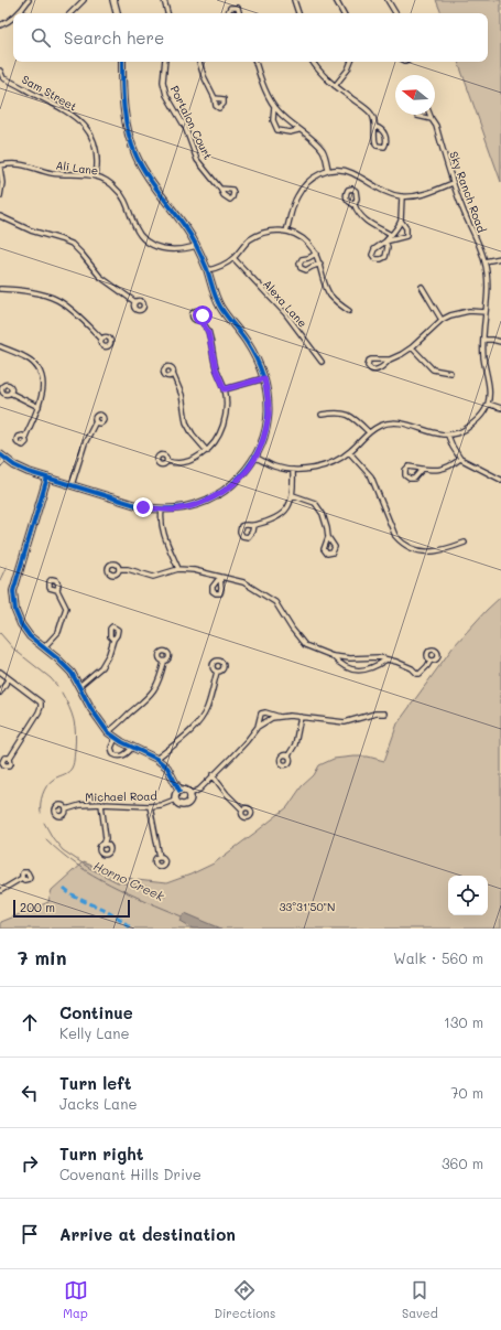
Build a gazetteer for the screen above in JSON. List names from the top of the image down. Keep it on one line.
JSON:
{"streets":{"street":["Sam Street","Portalon Court","Ali Lane","Sky Ranch Road","Alexa Lane","Michael Road"]},"crossings":[["Sam Street","Ali Lane"]],"water":["Horno Creek"],"scale_bar":"200 m","north":"left","page":{"search":"Search here","scale":"200 m","heading":["7 min","Walk · 560 m"],"list":[["Continue","Kelly Lane","130 m"],["Turn left","Jacks Lane","70 m"],["Turn right","Covenant Hills Drive","360 m"],"Arrive at destination"],"nav":["Map","Directions","Saved"]},"coordinates":["33°31'50\"N"]}
